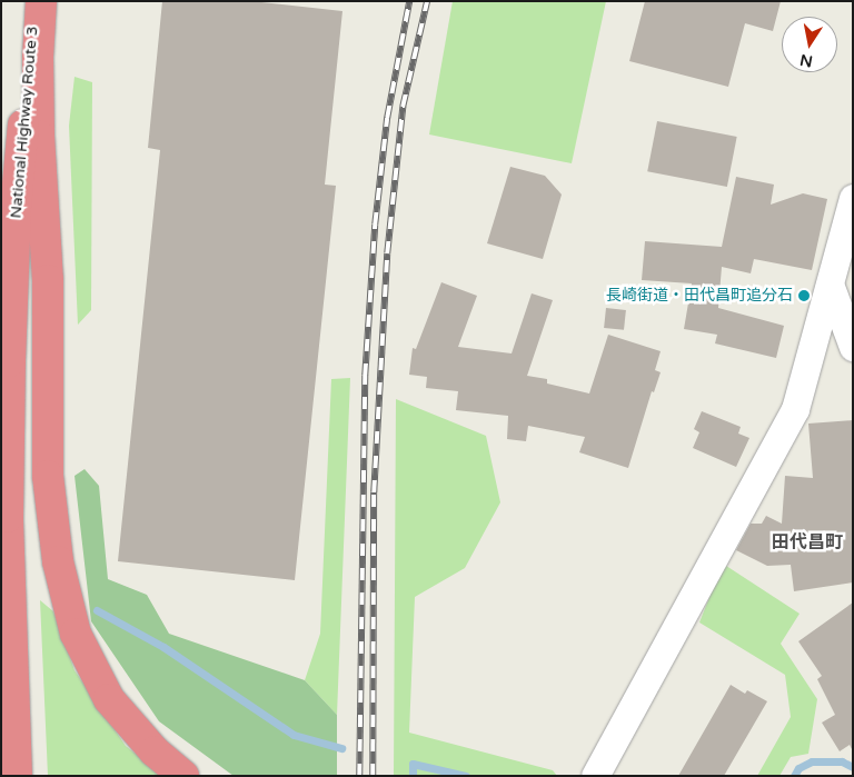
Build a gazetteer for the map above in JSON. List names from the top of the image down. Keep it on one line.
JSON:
{"streets":{"highway":["National Highway Route 3"]},"districts":["田代昌町"],"places":["長崎街道・田代昌町追分石"],"north":"bottom"}
